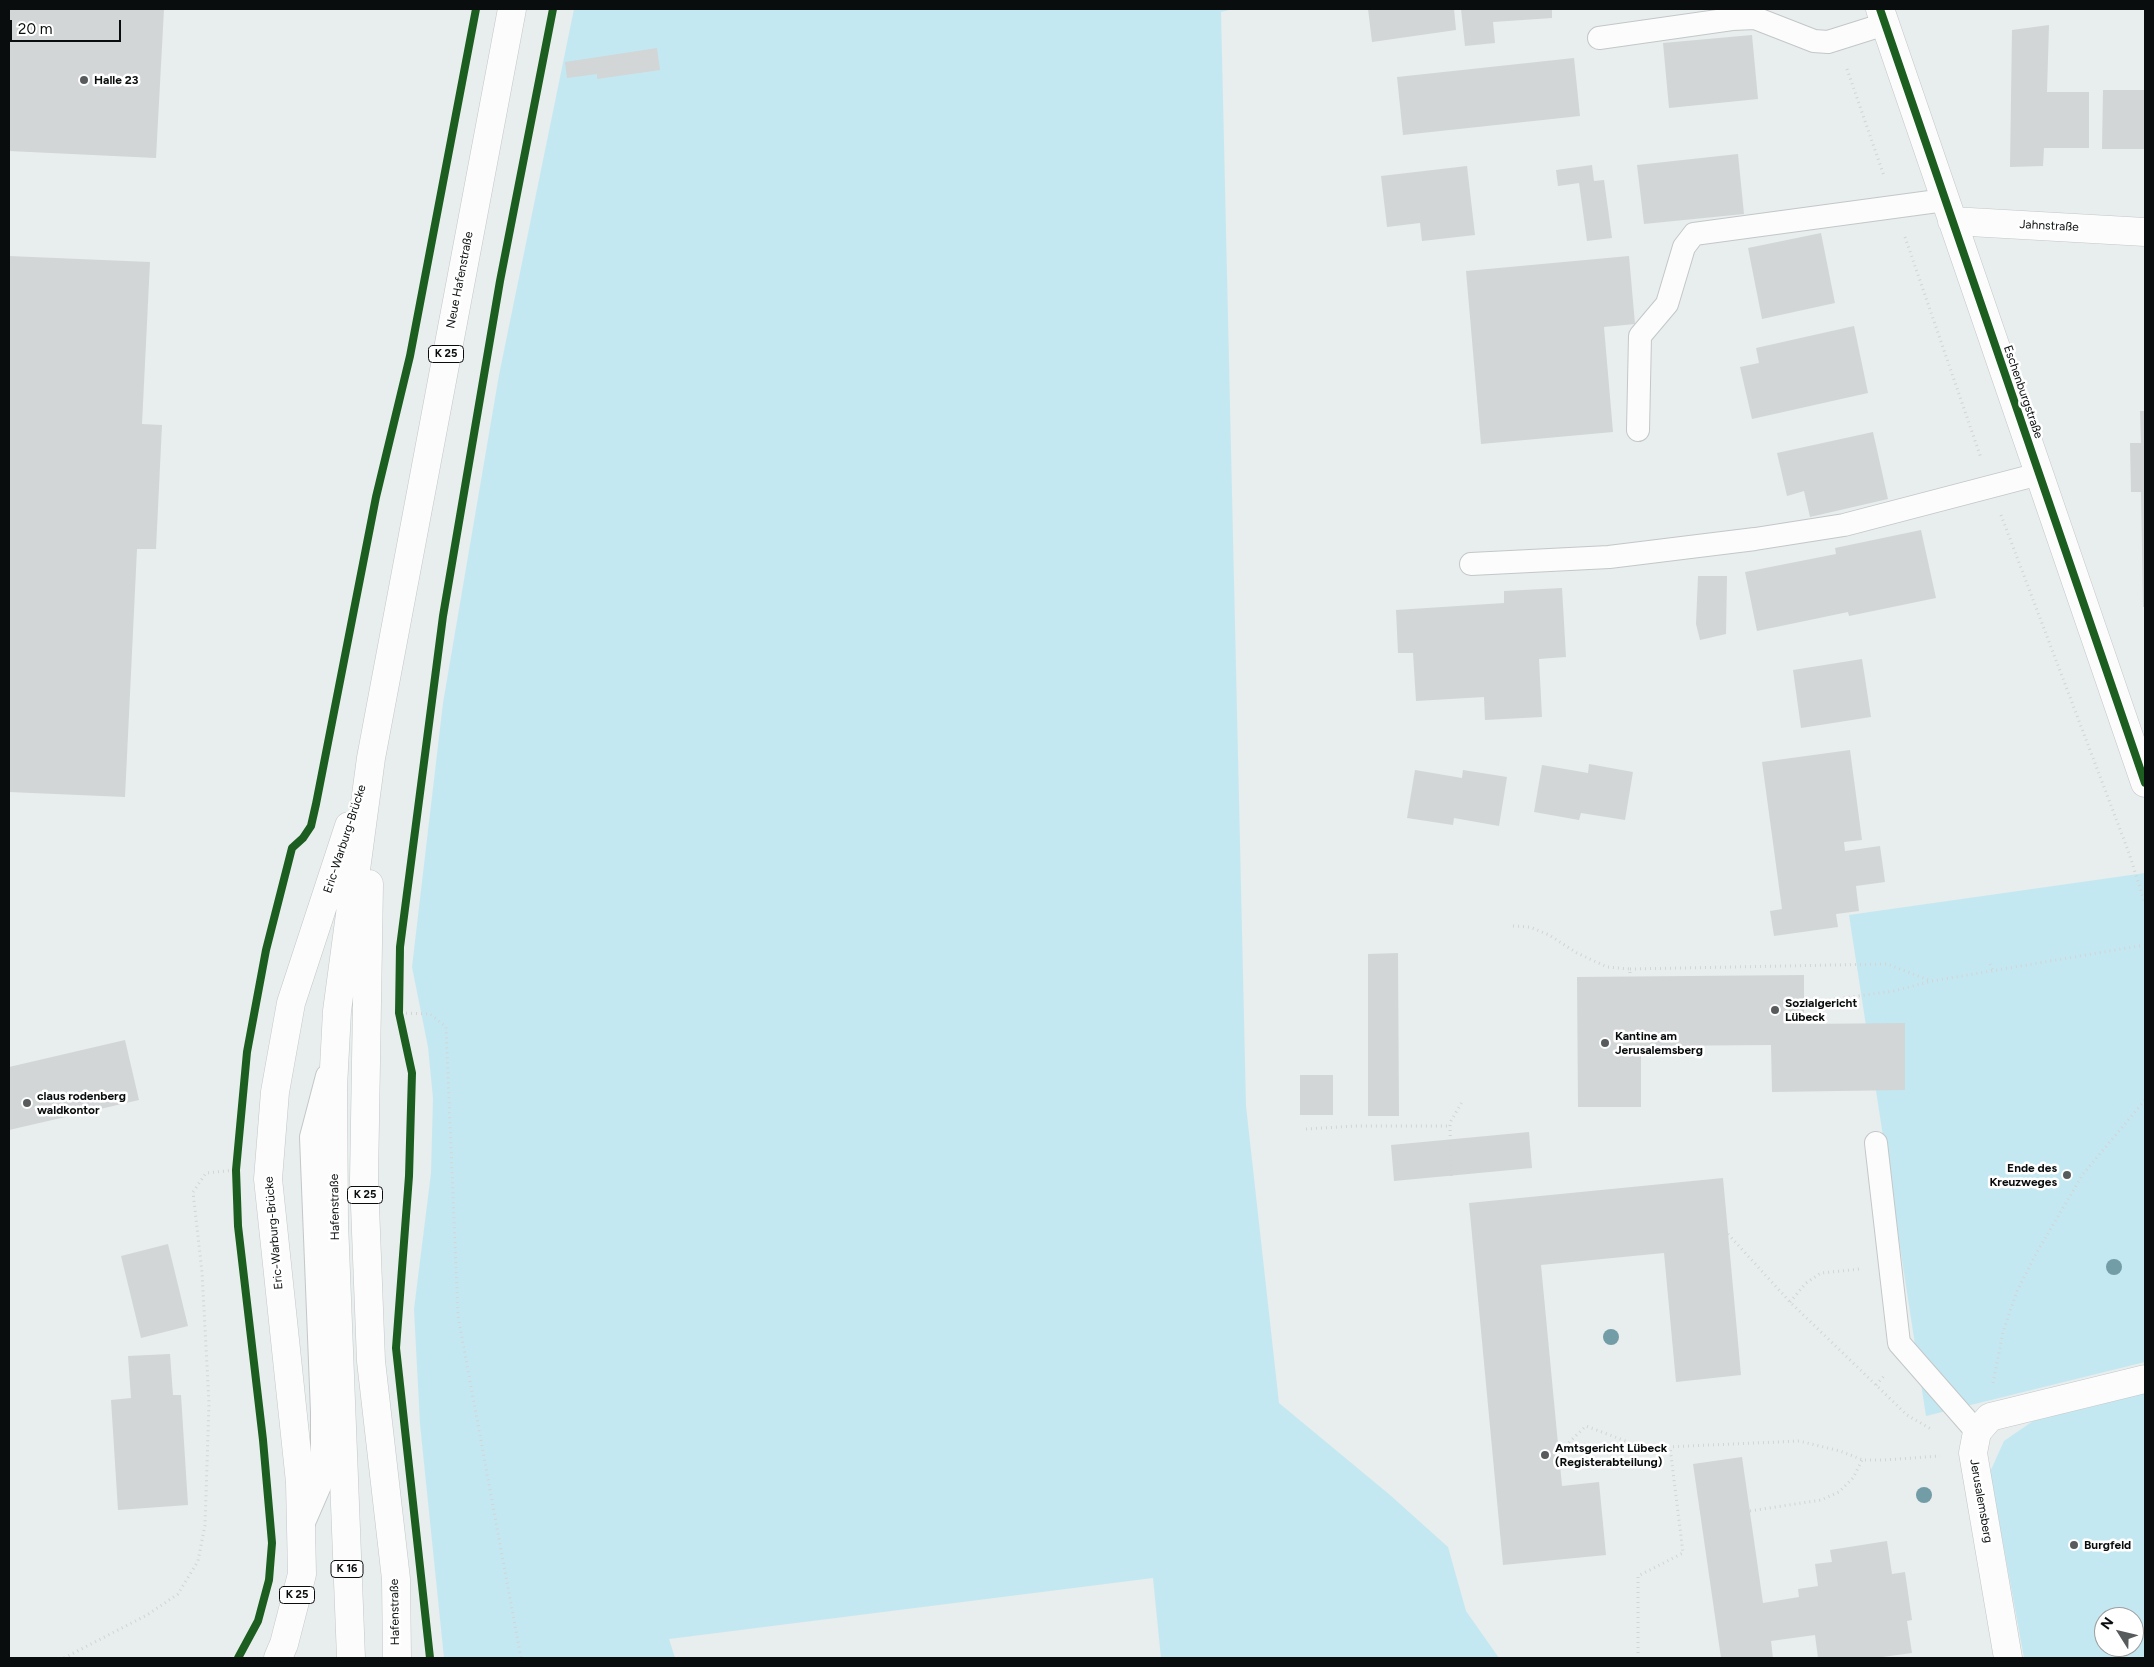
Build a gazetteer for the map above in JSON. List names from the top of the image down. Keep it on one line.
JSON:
{"streets":{"main road":["Jahnstraße","Neue Hafenstraße","K 25","Eschenburgstraße","Eric-Warburg-Brücke","Hafenstraße","Jerusalemsberg","K 16"]},"crossings":[["Jahnstraße","Eschenburgstraße"],["Neue Hafenstraße","Hafenstraße"],["K 25","Hafenstraße"],["Eric-Warburg-Brücke","Hafenstraße"]],"places":["Halle 23","Sozialgericht Lübeck","Kantine am Jerusalemsberg","claus rodenberg waldkontor","Ende des Kreuzweges","Amtsgericht Lübeck (Registerabteilung)","Burgfeld"],"scale_bar":"20 m","north":"top left"}
